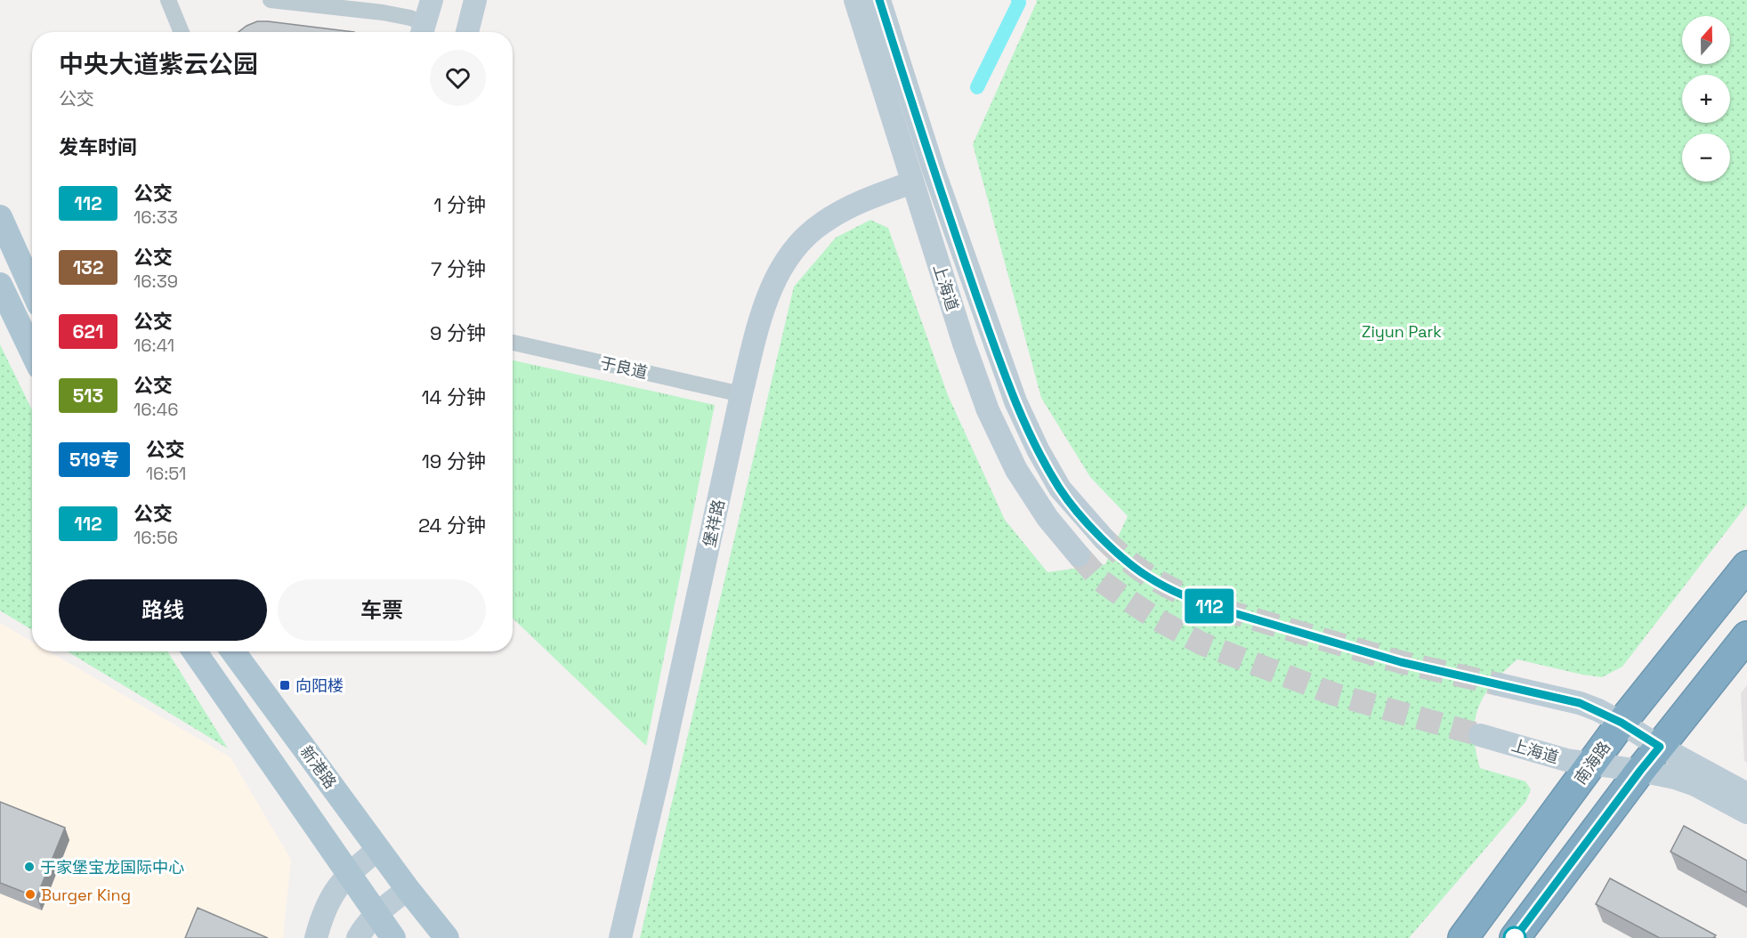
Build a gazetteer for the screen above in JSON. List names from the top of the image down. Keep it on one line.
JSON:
{"streets":{"highway":["南海路"],"main road":["新港路"],"street":["上海道","于良道","堡祥路"]},"crossings":[["上海道","堡祥路"],["上海道","南海路"],["于良道","堡祥路"]],"parks":["Ziyun Park"],"places":{"transit":["向阳楼"],"other":["于家堡宝龙国际中心","Burger King"]},"lines":["bus line 112"],"north":"top","page":{"on_map":"112","map_buttons":["+","−"],"heading":[["中央大道紫云公园","公交"],"发车时间"],"list":[{"mark":"112","name":"公交","note":"16:33","value":"1 分钟"},{"mark":"132","name":"公交","note":"16:39","value":"7 分钟"},{"mark":"621","name":"公交","note":"16:41","value":"9 分钟"},{"mark":"513","name":"公交","note":"16:46","value":"14 分钟"},{"mark":"519专","name":"公交","note":"16:51","value":"19 分钟"},{"mark":"112","name":"公交","note":"16:56","value":"24 分钟"}],"buttons":["路线","车票"]}}
